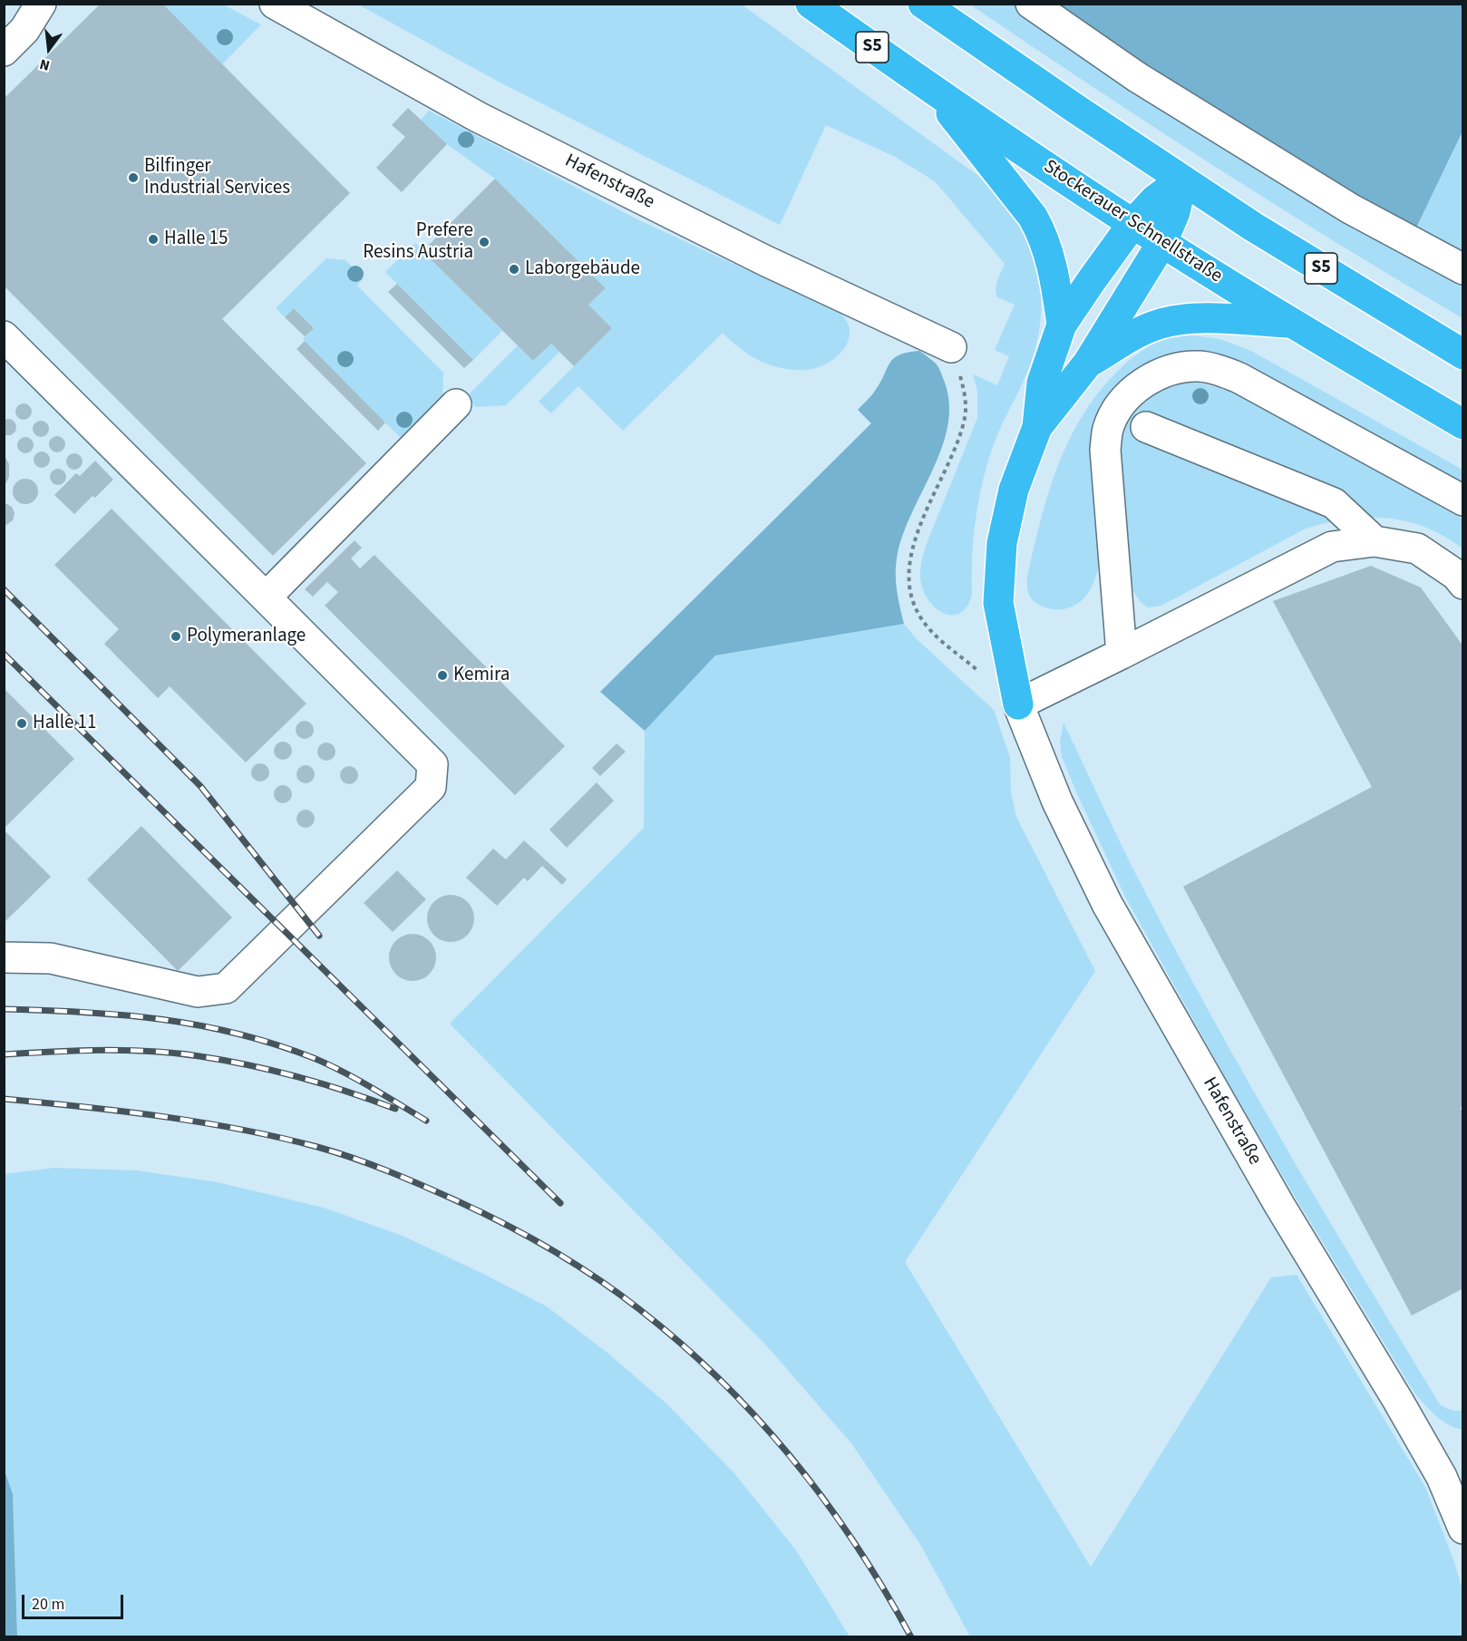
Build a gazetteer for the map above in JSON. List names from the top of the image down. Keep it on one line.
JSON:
{"streets":{"highway":["S5","Stockerauer Schnellstraße"],"street":["Hafenstraße"]},"places":["Bilfinger Industrial Services","Halle 15","Prefere Resins Austria","Laborgebäude","Polymeranlage","Kemira","Halle 11"],"scale_bar":"20 m","north":"bottom"}
